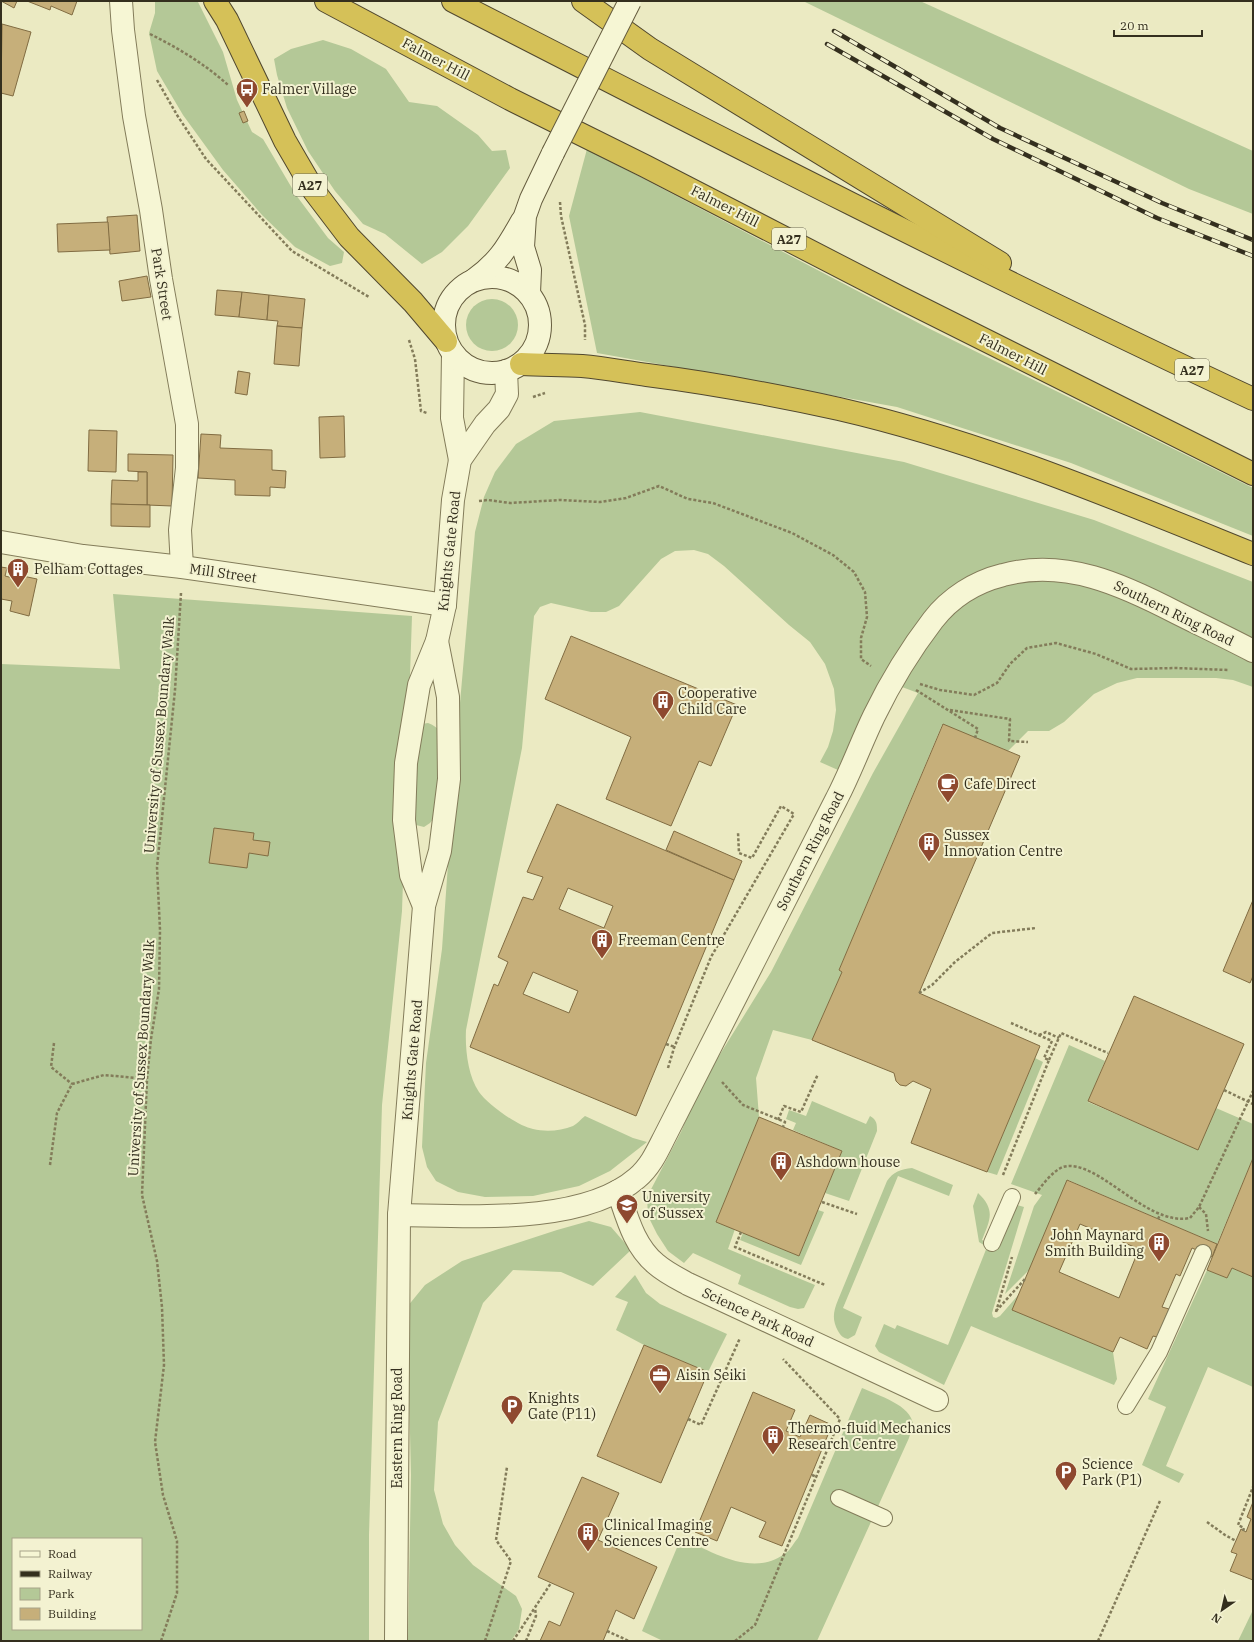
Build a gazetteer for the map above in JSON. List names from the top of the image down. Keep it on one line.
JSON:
{"streets":{"highway":["Falmer Hill","A27"],"street":["Park Street","Knights Gate Road","Mill Street","Southern Ring Road","Science Park Road","Eastern Ring Road"],"path":["University of Sussex Boundary Walk"]},"crossings":[["A27","Knights Gate Road"],["Park Street","Mill Street"],["Park Street","University of Sussex Boundary Walk"],["Knights Gate Road","Mill Street"],["Knights Gate Road","Southern Ring Road"],["Knights Gate Road","Eastern Ring Road"],["Mill Street","University of Sussex Boundary Walk"],["Southern Ring Road","Science Park Road"],["Southern Ring Road","Eastern Ring Road"]],"places":{"bus stop":["Falmer Village"],"building":["Pelham Cottages","Cooperative Child Care","Sussex Innovation Centre","Freeman Centre","Ashdown house","John Maynard Smith Building","Thermo-fluid Mechanics Research Centre","Clinical Imaging Sciences Centre"],"cafe":["Cafe Direct"],"school or university":["University of Sussex"],"office":["Aisin Seiki"],"parking":["Knights Gate (P11)","Science Park (P1)"]},"legend":["Road","Railway","Park","Building"],"scale_bar":"20 m","north":"bottom left"}
